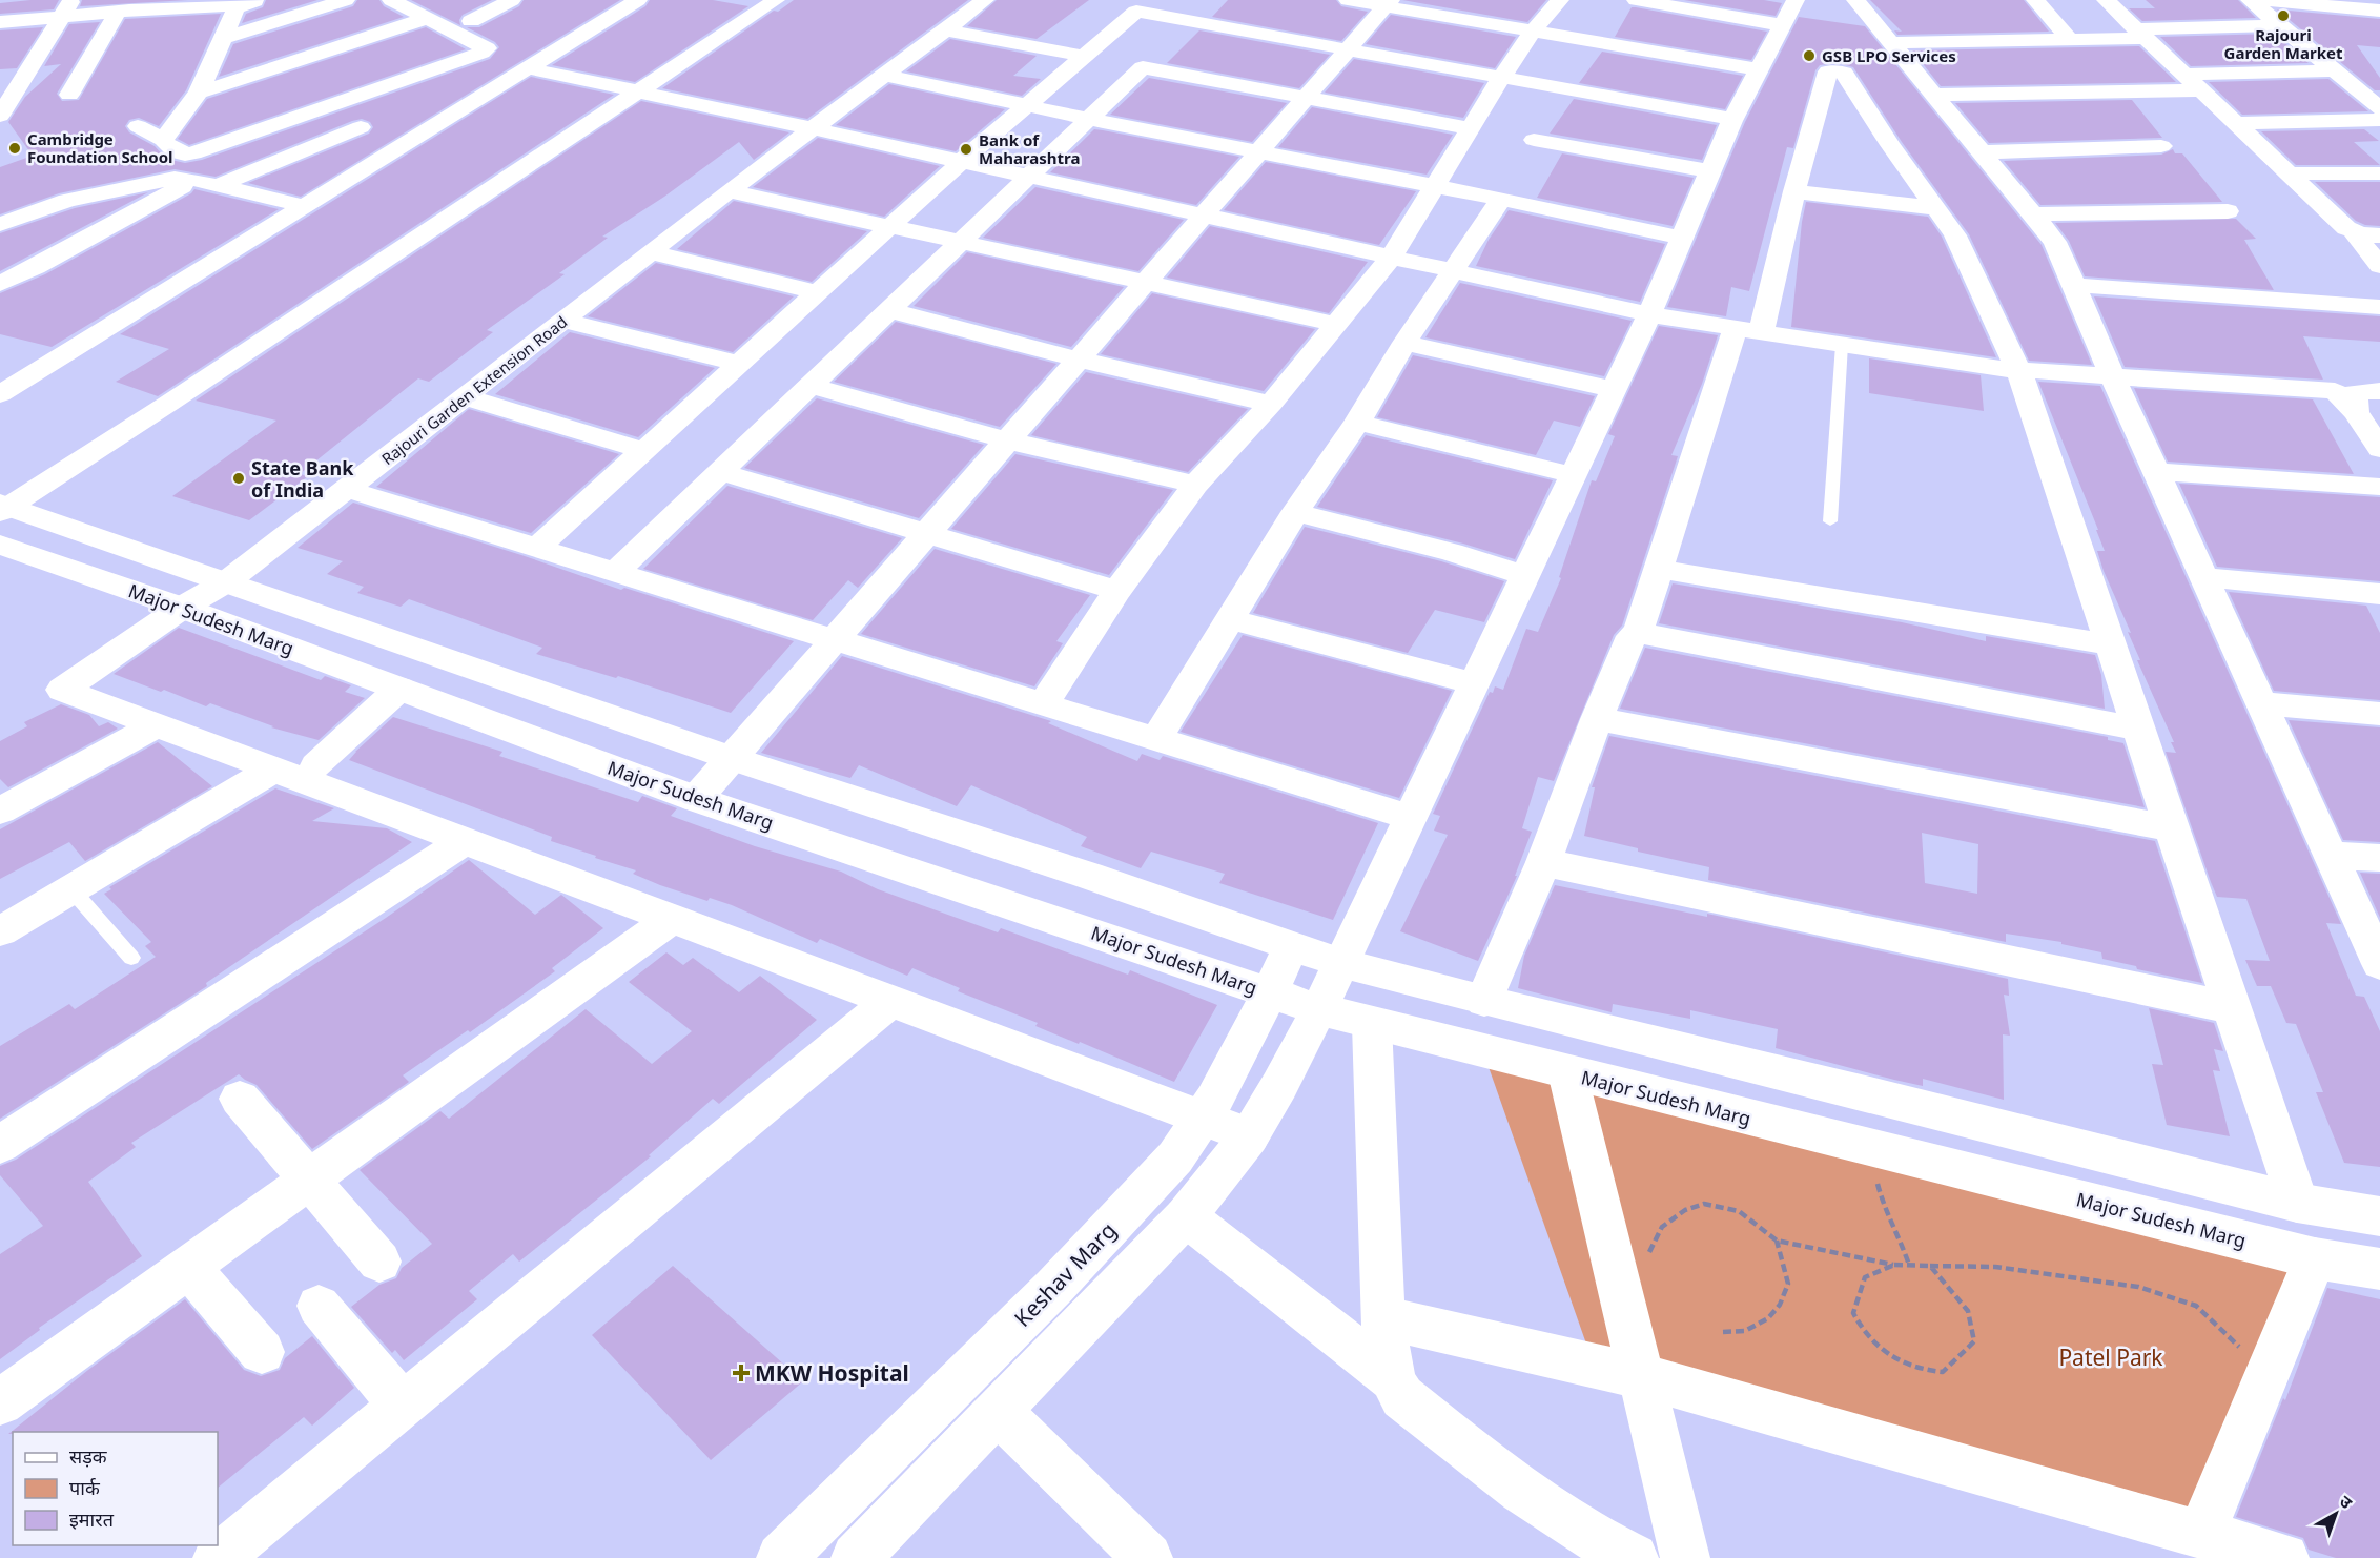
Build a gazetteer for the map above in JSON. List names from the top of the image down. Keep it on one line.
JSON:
{"streets":{"street":["Rajouri Garden Extension Road","Major Sudesh Marg","Keshav Marg"]},"crossings":[["Rajouri Garden Extension Road","Major Sudesh Marg"],["Major Sudesh Marg","Keshav Marg"]],"parks":["Patel Park"],"places":{"other":["Rajouri Garden Market","GSB LPO Services","Cambridge Foundation School","Bank of Maharashtra","State Bank of India"],"health":["MKW Hospital"]},"legend":["सड़क","पार्क","इमारत"],"north":"top right"}
